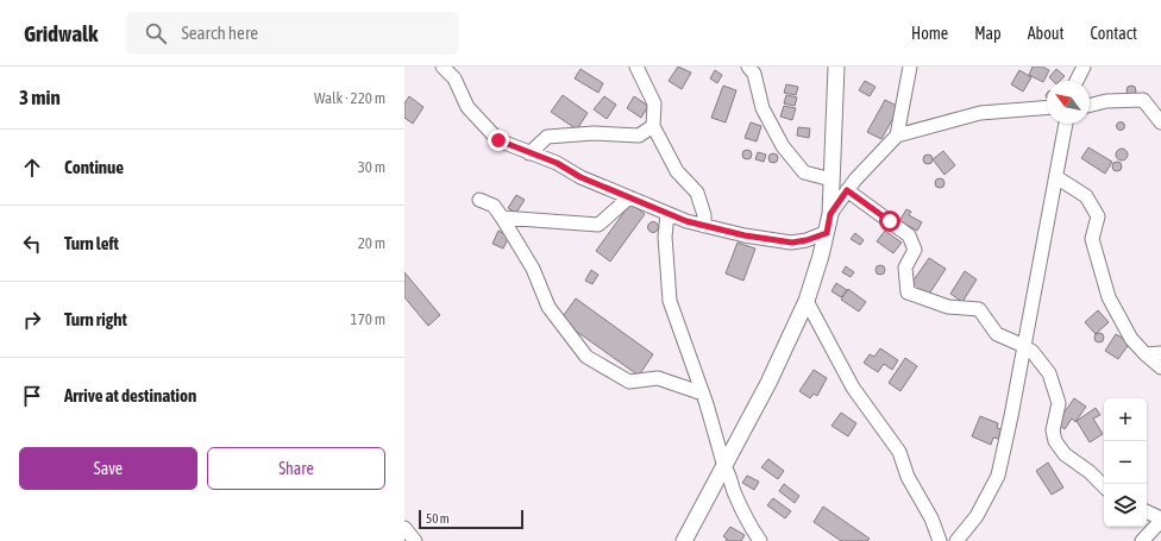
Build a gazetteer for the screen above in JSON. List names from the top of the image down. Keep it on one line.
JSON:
{"scale_bar":"50 m","north":"top left","page":{"header":"Gridwalk","search":"Search here","nav":["Home","Map","About","Contact"],"heading":["3 min","Walk · 220 m"],"list":[["Continue","30 m"],["Turn left","20 m"],["Turn right","170 m"],"Arrive at destination"],"map_buttons":["+","−"],"buttons":["Save","Share"],"scale":"50 m"}}
